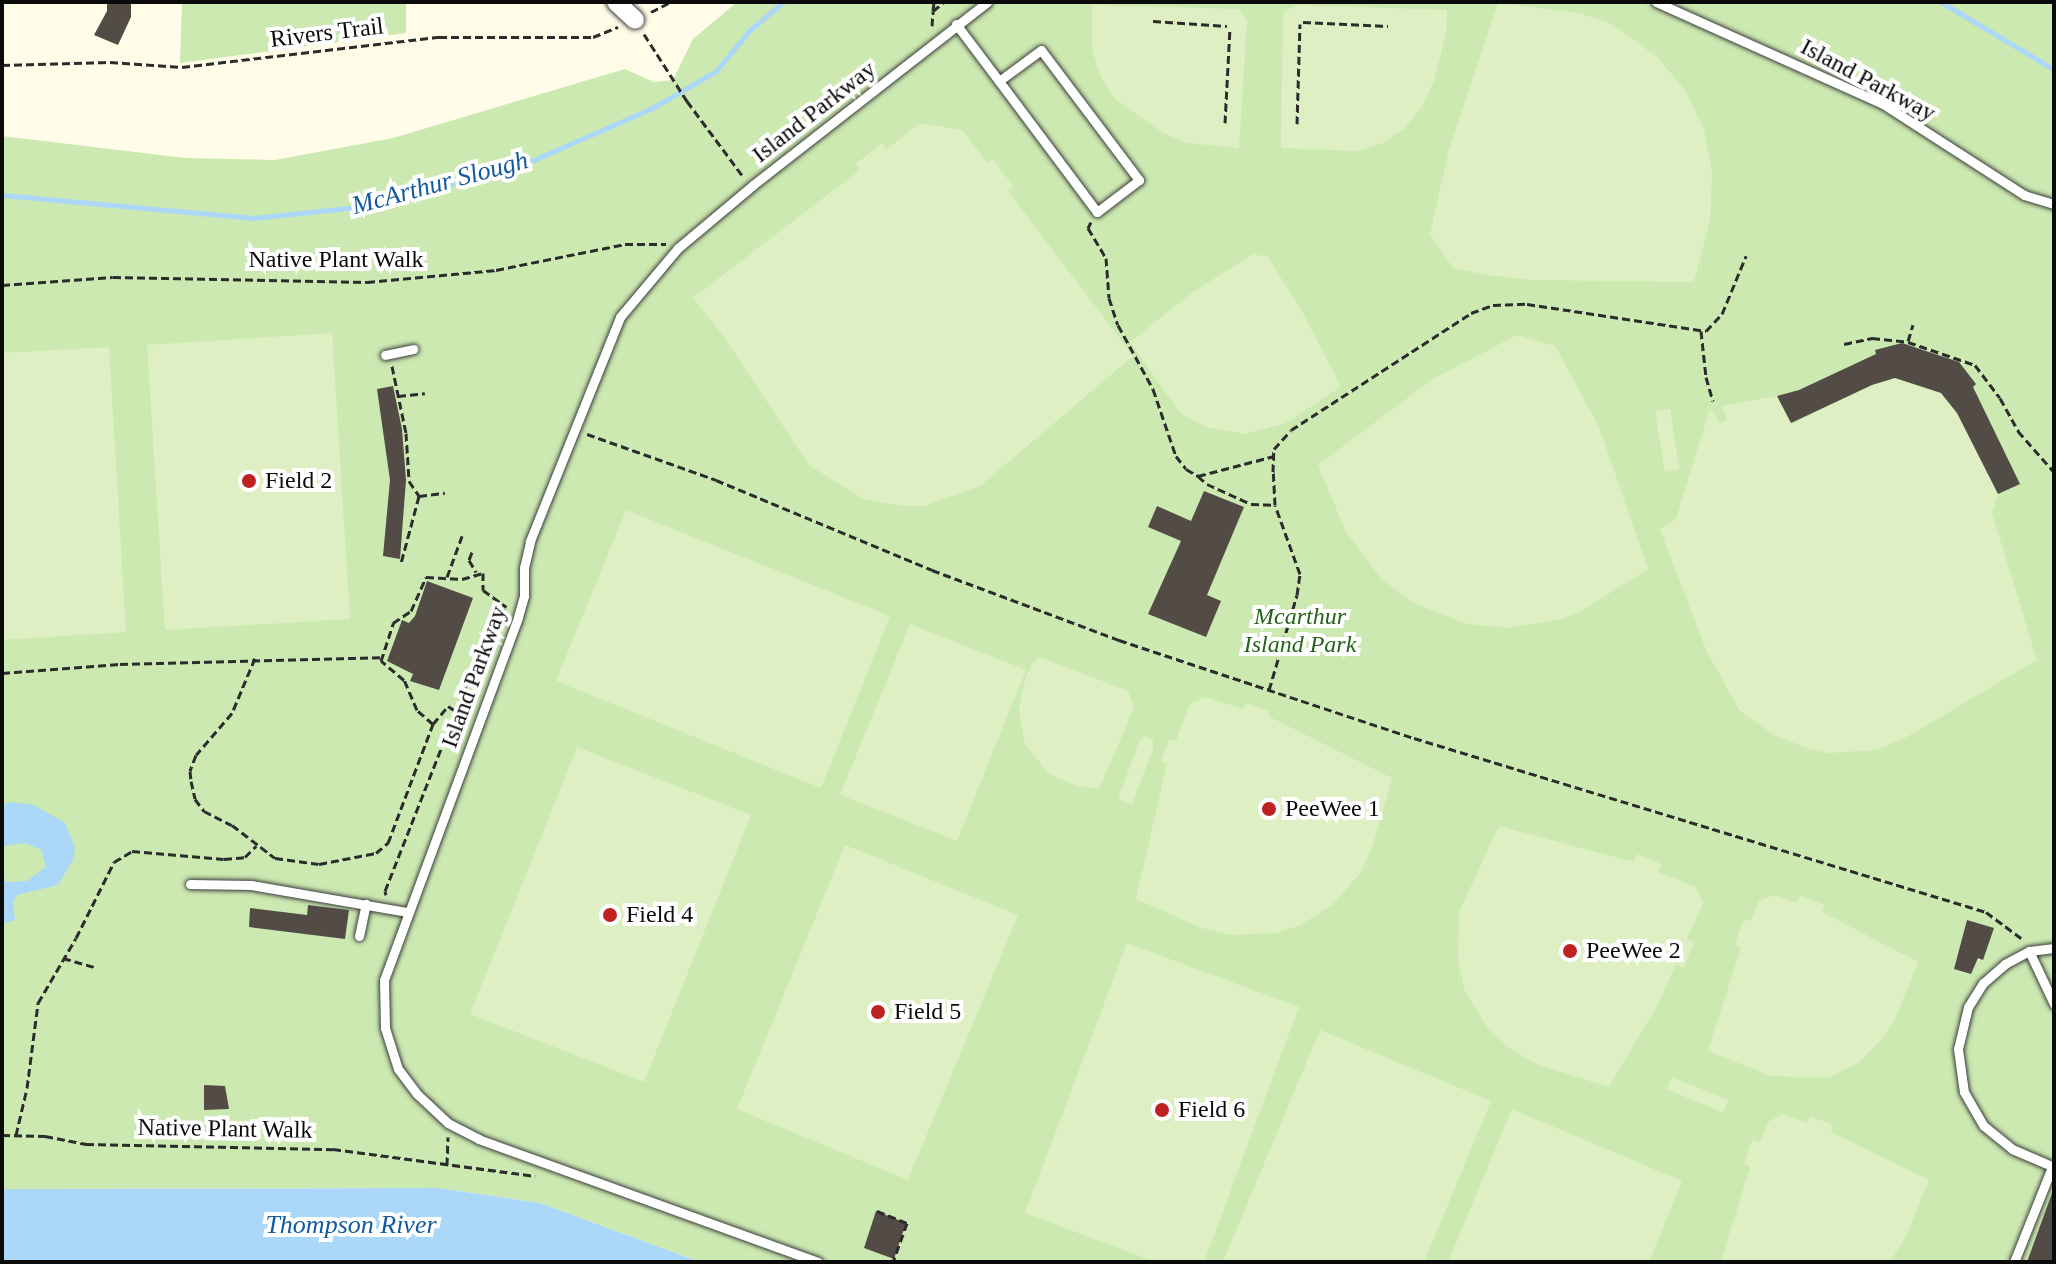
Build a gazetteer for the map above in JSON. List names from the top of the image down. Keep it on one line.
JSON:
{"streets":{"lane":["Island Parkway"],"path":["Rivers Trail","Native Plant Walk"]},"water":["McArthur Slough","Thompson River"],"parks":["Mcarthur Island Park"],"places":["Field 2","PeeWee 1","Field 4","PeeWee 2","Field 5","Field 6"]}
